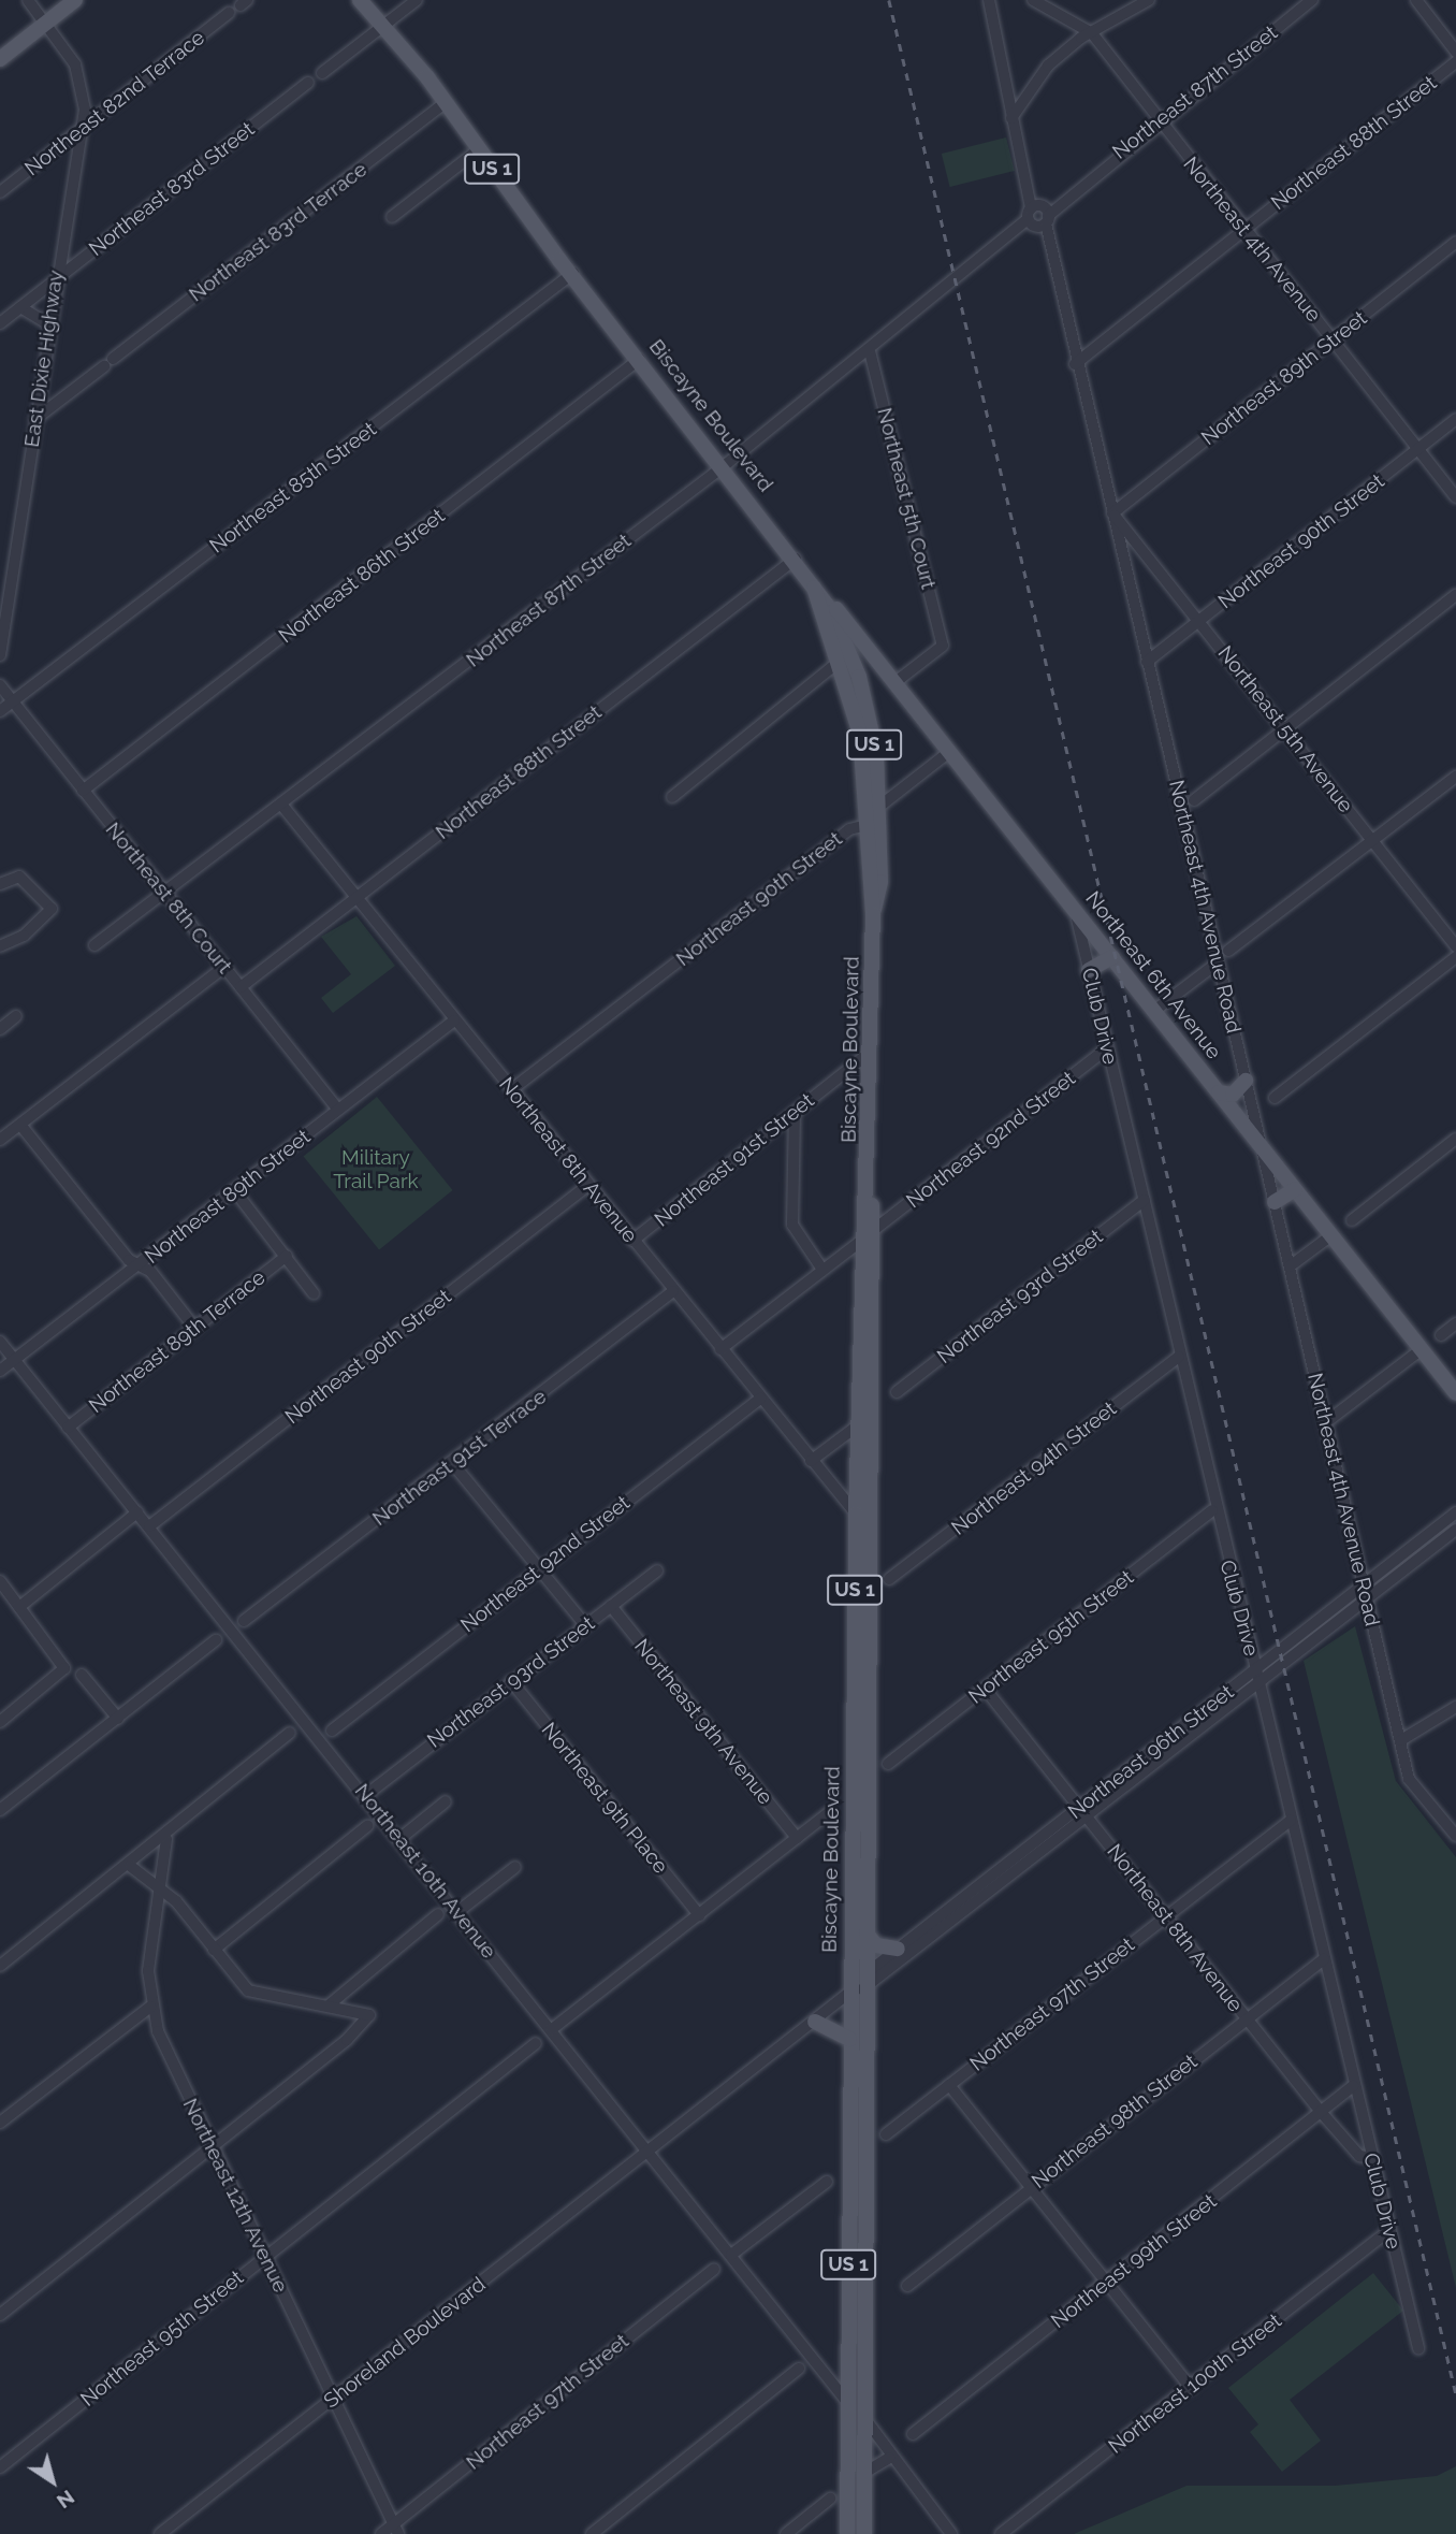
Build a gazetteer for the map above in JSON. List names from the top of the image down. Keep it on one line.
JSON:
{"streets":{"main road":["US 1","Biscayne Boulevard","Northeast 6th Avenue"],"street":["Northeast 87th Street","Northeast 82nd Terrace","Northeast 88th Street","Northeast 83rd Street","Northeast 83rd Terrace","Northeast 4th Avenue","East Dixie Highway","Northeast 89th Street","Northeast 85th Street","Northeast 5th Court","Northeast 90th Street","Northeast 86th Street","Northeast 5th Avenue","Northeast 8th Court","Northeast 4th Avenue Road","Club Drive","Northeast 92nd Street","Northeast 8th Avenue","Northeast 91st Street","Northeast 93rd Street","Northeast 89th Terrace","Northeast 91st Terrace","Northeast 94th Street","Northeast 95th Street","Northeast 9th Avenue","Northeast 96th Street","Northeast 9th Place","Northeast 10th Avenue","Northeast 97th Street","Northeast 98th Street","Northeast 12th Avenue","Northeast 99th Street","Shoreland Boulevard","Northeast 100th Street"]},"crossings":[["Northeast 87th Street","Northeast 4th Avenue"],["Northeast 87th Street","Biscayne Boulevard"],["Northeast 87th Street","Northeast 5th Court"],["Northeast 87th Street","Northeast 8th Court"],["Northeast 87th Street","Northeast 4th Avenue Road"],["Northeast 87th Street","Northeast 8th Avenue"],["Northeast 82nd Terrace","East Dixie Highway"],["Northeast 88th Street","Northeast 4th Avenue"],["Northeast 88th Street","Biscayne Boulevard"],["Northeast 88th Street","Northeast 8th Court"],["Northeast 88th Street","Northeast 4th Avenue Road"],["Northeast 88th Street","Northeast 8th Avenue"],["Northeast 83rd Street","East Dixie Highway"],["Northeast 83rd Terrace","East Dixie Highway"],["Northeast 83rd Terrace","Biscayne Boulevard"],["Northeast 4th Avenue","Northeast 89th Street"],["Northeast 4th Avenue","Northeast 90th Street"],["Northeast 89th Street","Northeast 5th Avenue"],["Northeast 89th Street","Northeast 8th Court"],["Northeast 89th Street","Northeast 4th Avenue Road"],["Northeast 89th Street","Northeast 8th Avenue"],["Northeast 89th Street","Northeast 10th Avenue"],["Biscayne Boulevard","Northeast 85th Street"],["Biscayne Boulevard","Northeast 90th Street"],["Biscayne Boulevard","Northeast 86th Street"],["Biscayne Boulevard","Northeast 6th Avenue"],["Biscayne Boulevard","Northeast 92nd Street"],["Biscayne Boulevard","Northeast 8th Avenue"],["Biscayne Boulevard","Northeast 91st Street"],["Biscayne Boulevard","Northeast 96th Street"],["Biscayne Boulevard","Northeast 10th Avenue"],["Northeast 85th Street","Northeast 8th Court"],["Northeast 5th Court","Northeast 6th Avenue"],["Northeast 90th Street","Northeast 5th Avenue"],["Northeast 90th Street","Northeast 4th Avenue Road"],["Northeast 90th Street","Northeast 8th Avenue"],["Northeast 90th Street","Northeast 10th Avenue"],["Northeast 86th Street","Northeast 8th Court"],["Northeast 5th Avenue","Northeast 4th Avenue Road"],["Northeast 4th Avenue Road","Northeast 6th Avenue"],["Northeast 4th Avenue Road","Northeast 96th Street"],["Northeast 6th Avenue","Club Drive"],["Club Drive","Northeast 92nd Street"],["Club Drive","Northeast 8th Avenue"],["Club Drive","Northeast 93rd Street"],["Club Drive","Northeast 94th Street"],["Club Drive","Northeast 95th Street"],["Club Drive","Northeast 96th Street"],["Club Drive","Northeast 97th Street"],["Club Drive","Northeast 98th Street"],["Club Drive","Northeast 99th Street"],["Club Drive","Northeast 100th Street"],["Northeast 92nd Street","Northeast 8th Avenue"],["Northeast 8th Avenue","Northeast 91st Street"],["Northeast 8th Avenue","Northeast 91st Terrace"],["Northeast 8th Avenue","Northeast 95th Street"],["Northeast 8th Avenue","Northeast 96th Street"],["Northeast 8th Avenue","Northeast 97th Street"],["Northeast 8th Avenue","Northeast 98th Street"],["Northeast 8th Avenue","Northeast 99th Street"],["Northeast 93rd Street","Northeast 9th Avenue"],["Northeast 93rd Street","Northeast 9th Place"],["Northeast 93rd Street","Northeast 10th Avenue"],["Northeast 89th Terrace","Northeast 10th Avenue"],["Northeast 95th Street","Northeast 12th Avenue"],["Northeast 96th Street","Northeast 10th Avenue"],["Northeast 96th Street","Shoreland Boulevard"],["Northeast 10th Avenue","Shoreland Boulevard"],["Northeast 97th Street","Northeast 12th Avenue"],["Northeast 12th Avenue","Shoreland Boulevard"]],"parks":["Military Trail Park"],"north":"bottom right"}
